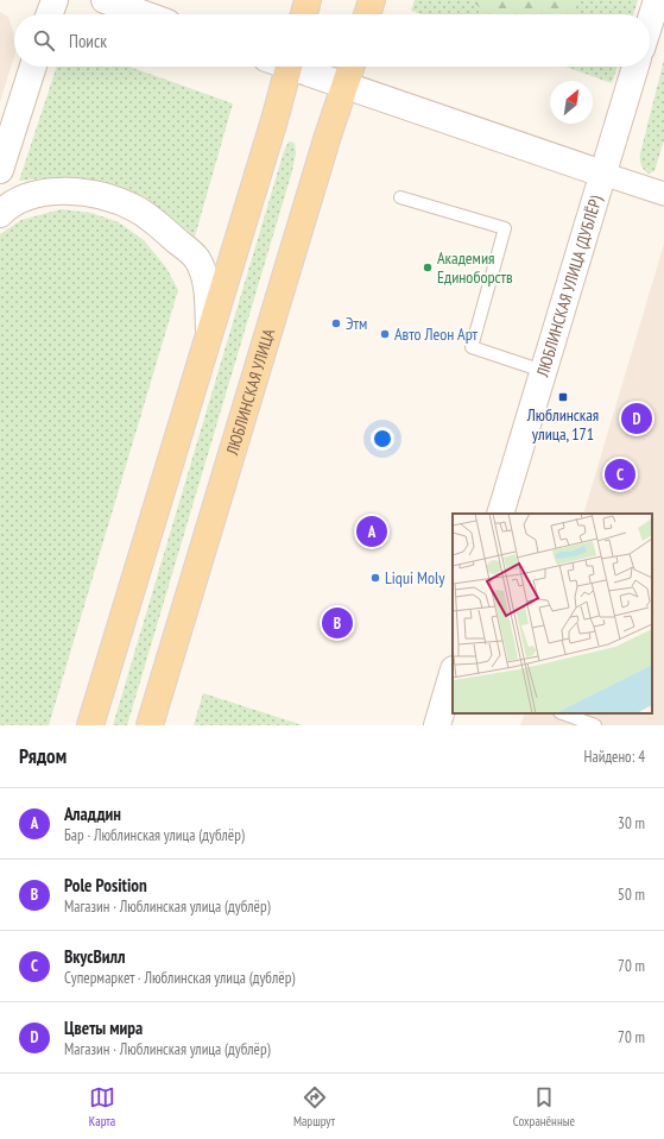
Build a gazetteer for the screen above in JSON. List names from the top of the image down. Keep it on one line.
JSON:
{"streets":{"main road":["ЛЮБЛИНСКАЯ УЛИЦА"],"street":["ЛЮБЛИНСКАЯ УЛИЦА (ДУБЛЁР)"]},"places":{"other":["Академия Единоборств","Этм","Авто Леон Арт","Liqui Moly"],"transit":["Люблинская улица, 171"]},"north":"top right","page":{"search":"Поиск","pins":["D","C","A","B"],"heading":["Рядом","Найдено: 4"],"list":[{"mark":"A","name":"Аладдин","note":"Бар · Люблинская улица (дублёр)","value":"30 m"},{"mark":"B","name":"Pole Position","note":"Магазин · Люблинская улица (дублёр)","value":"50 m"},{"mark":"C","name":"ВкусВилл","note":"Супермаркет · Люблинская улица (дублёр)","value":"70 m"},{"mark":"D","name":"Цветы мира","note":"Магазин · Люблинская улица (дублёр)","value":"70 m"}],"nav":["Карта","Маршрут","Сохранённые"]}}
